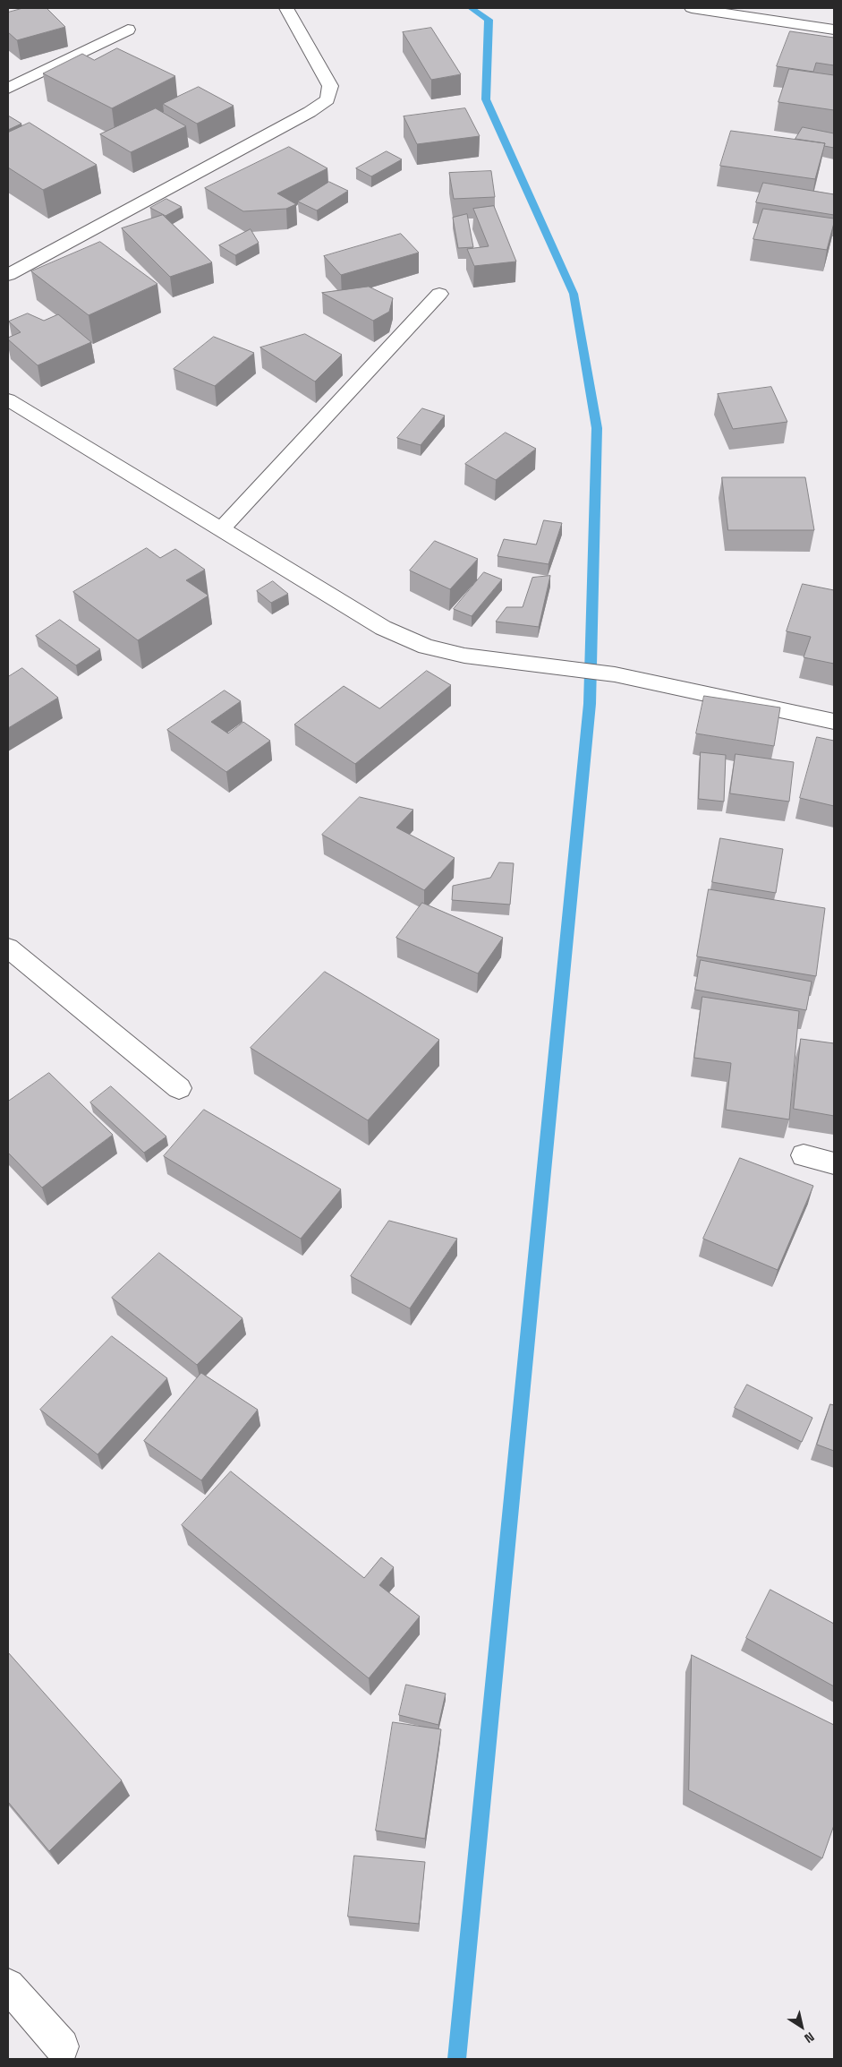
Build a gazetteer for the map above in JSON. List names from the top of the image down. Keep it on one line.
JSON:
{"north":"bottom right"}
